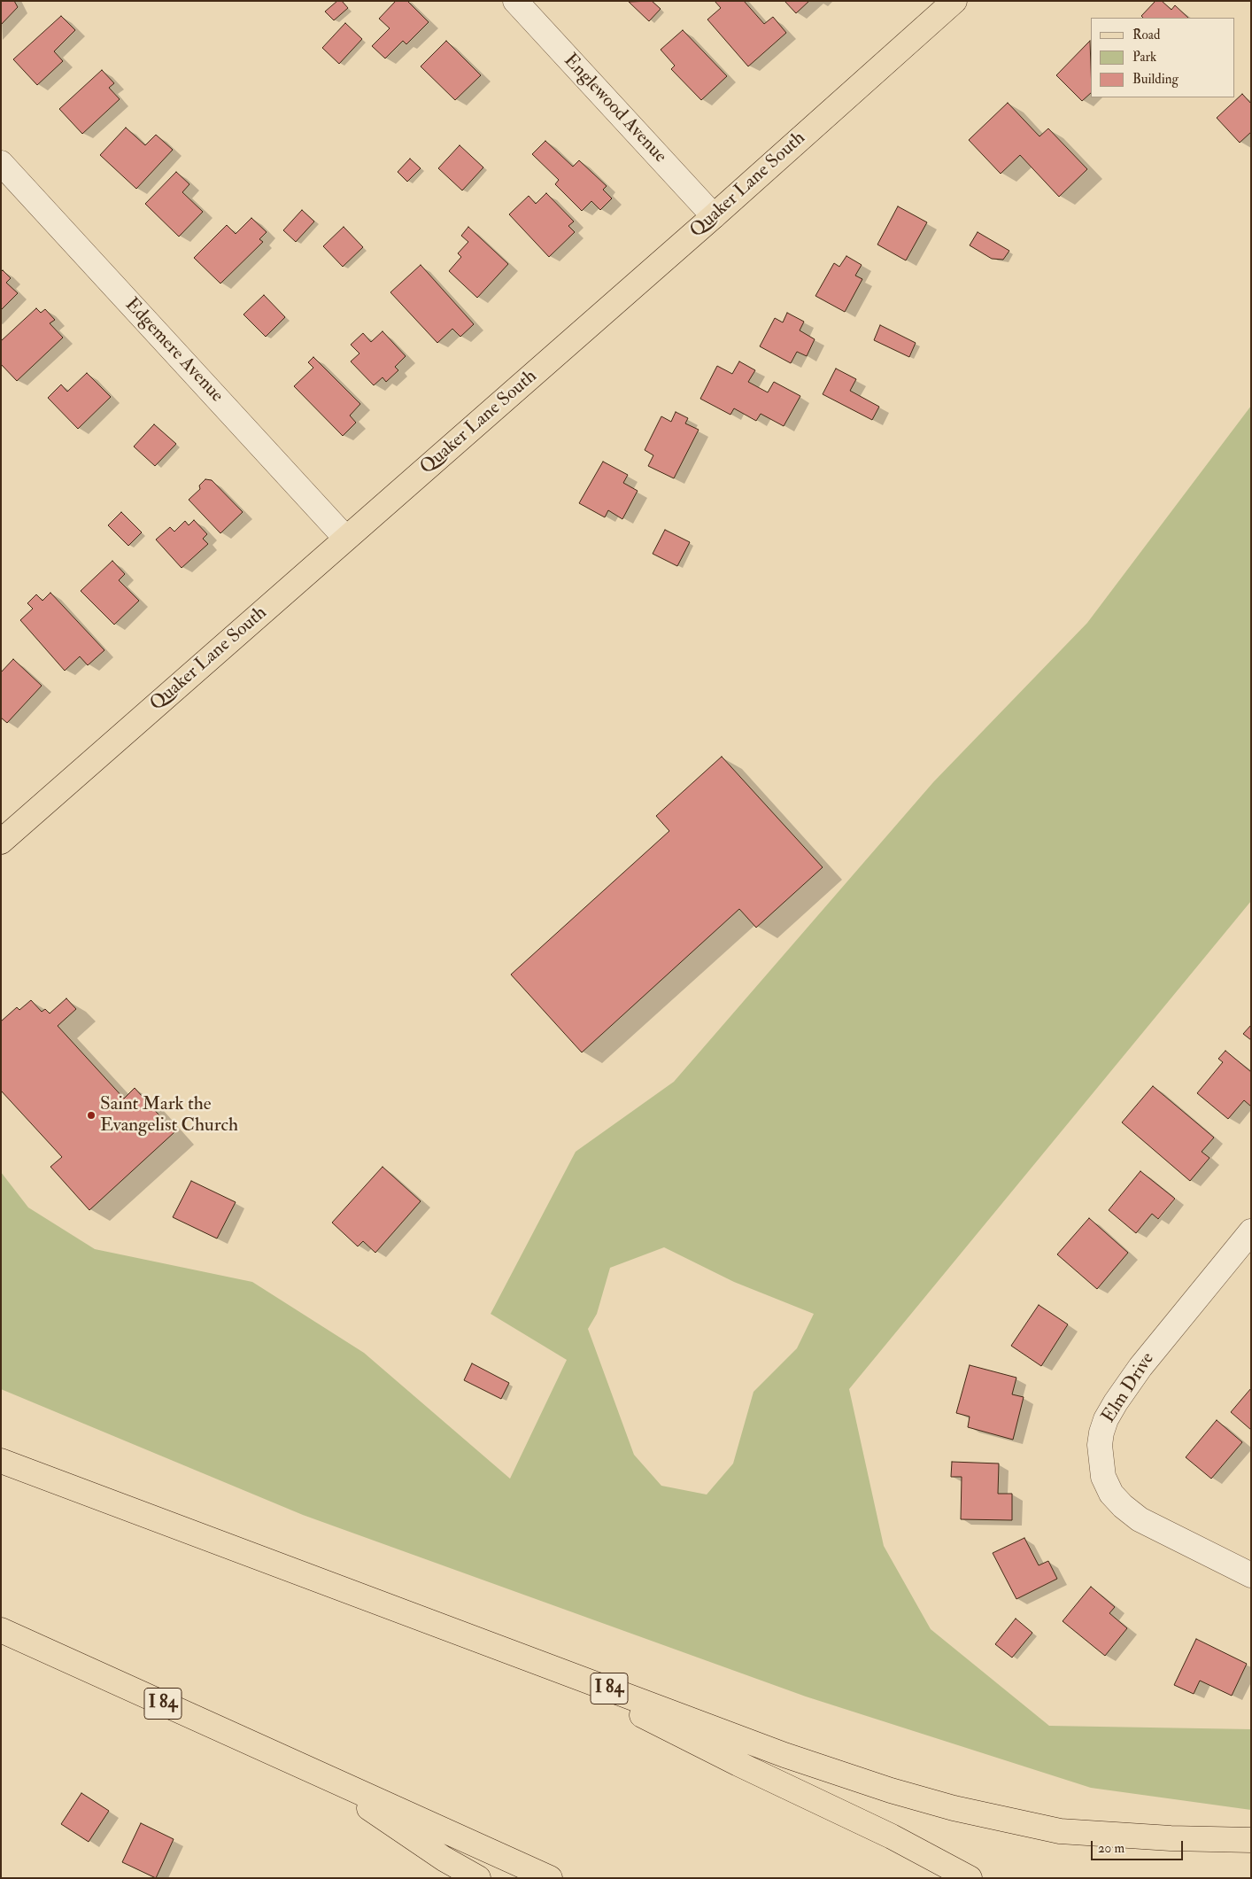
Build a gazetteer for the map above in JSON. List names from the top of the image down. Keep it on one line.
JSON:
{"streets":{"main road":["Quaker Lane South","I 84"],"street":["Englewood Avenue","Edgemere Avenue","Elm Drive"]},"crossings":[["Englewood Avenue","Quaker Lane South"],["Quaker Lane South","Edgemere Avenue"]],"places":["Saint Mark the Evangelist Church"],"legend":["Road","Park","Building"],"scale_bar":"20 m"}
